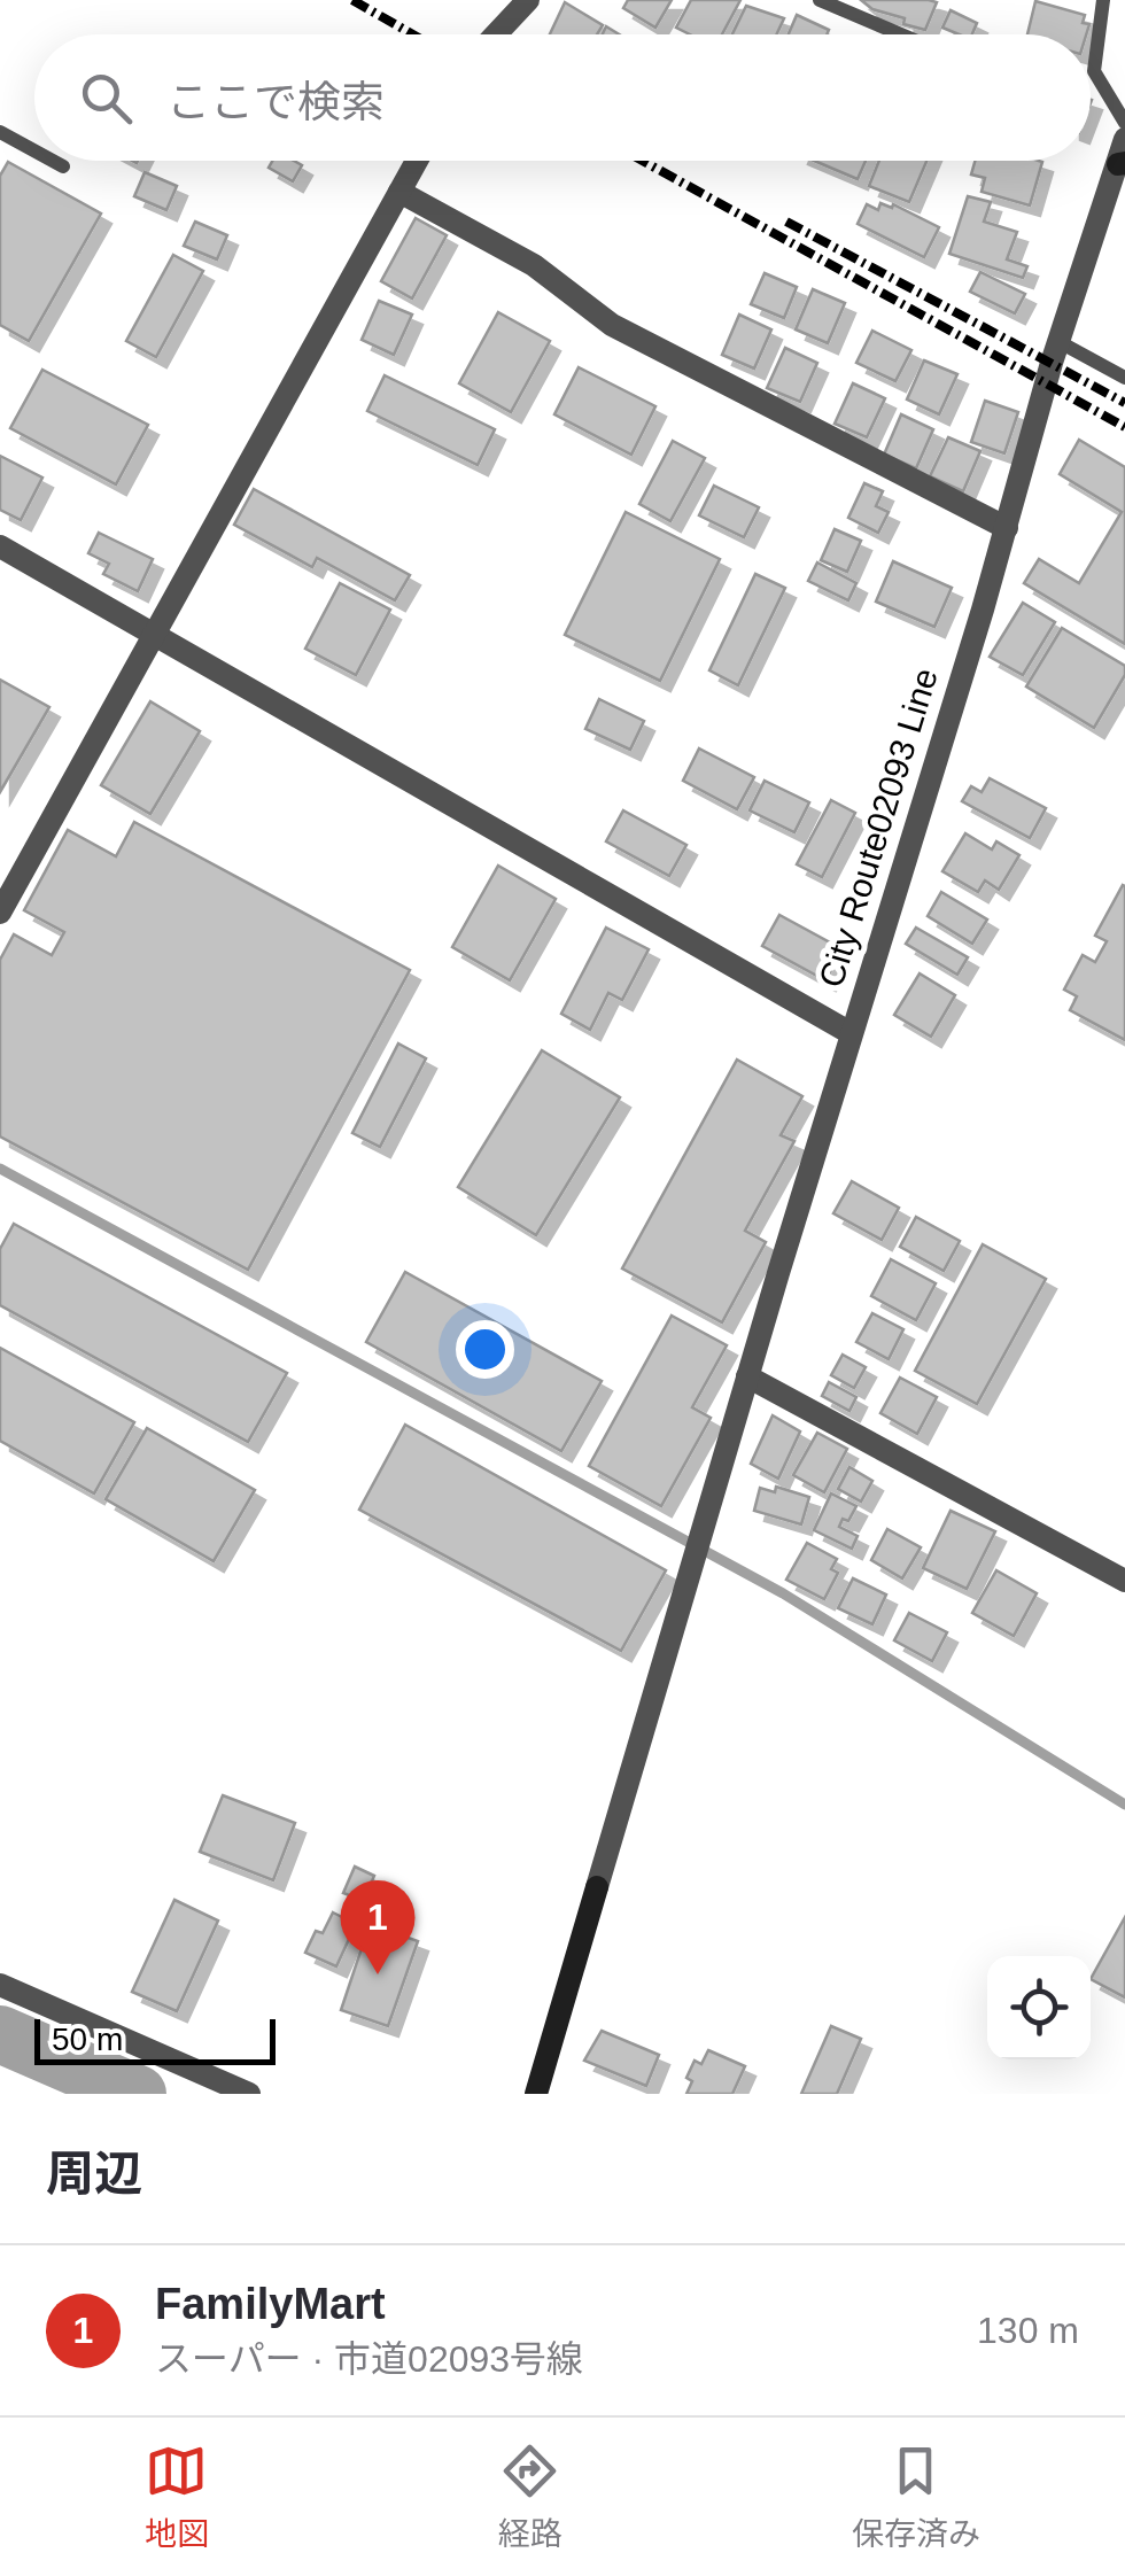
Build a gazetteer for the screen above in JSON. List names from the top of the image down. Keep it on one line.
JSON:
{"streets":{"street":["City Route02093 Line"]},"scale_bar":"50 m","page":{"search":"ここで検索","pins":"1","scale":"50 m","heading":"周辺","list":[{"mark":"1","name":"FamilyMart","note":"スーパー · 市道02093号線","value":"130 m"}],"nav":["地図","経路","保存済み"]}}
